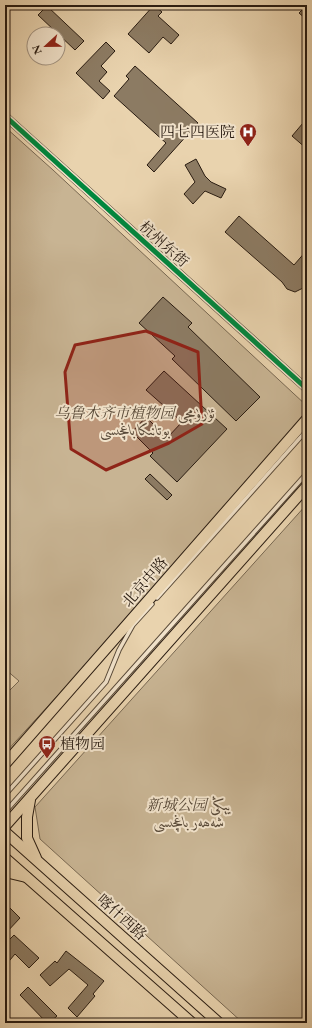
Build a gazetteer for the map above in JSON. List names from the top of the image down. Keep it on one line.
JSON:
{"streets":{"main road":["北京中路","喀什西路"],"street":["杭州东街"]},"parks":["乌鲁木齐市植物园 ئۈرۈمچى بوتانىكا باغچىسى","新城公园 يېڭى شەھەر باغچىسى"],"places":{"hospital":["四七四医院"],"bus stop":["植物园"]},"north":"left"}
